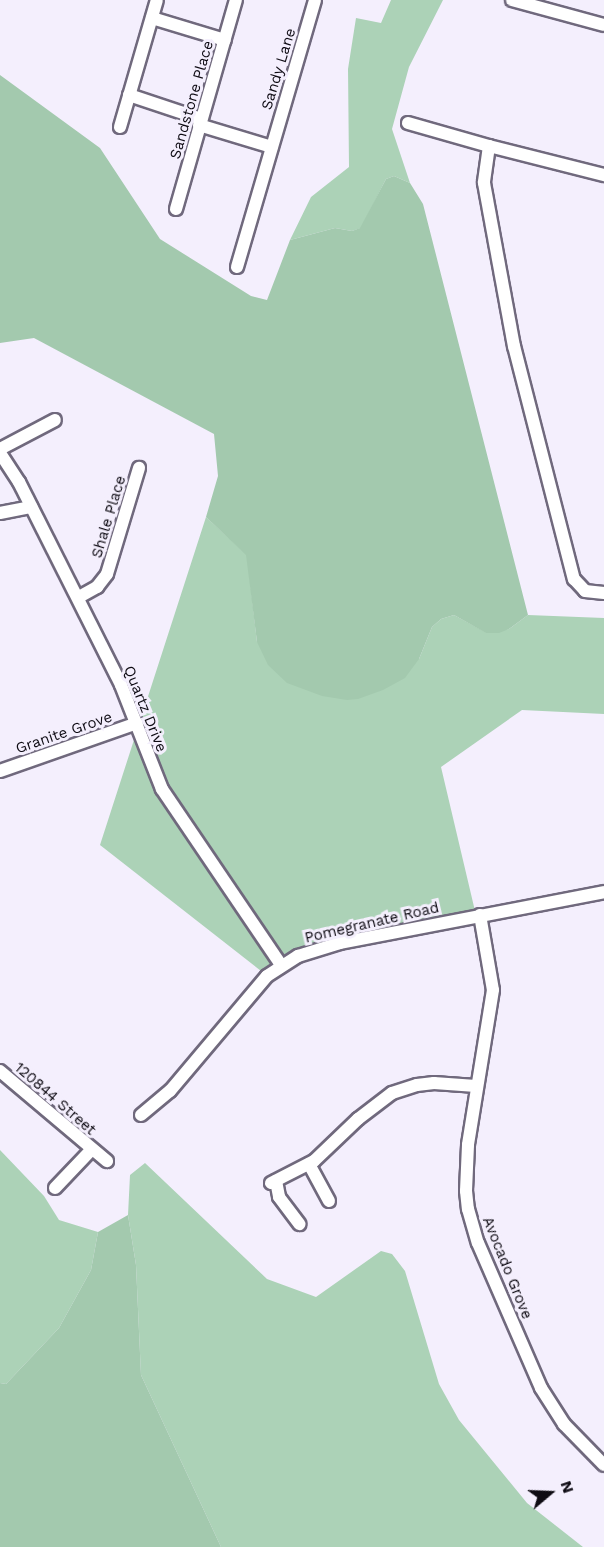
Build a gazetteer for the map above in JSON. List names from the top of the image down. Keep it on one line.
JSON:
{"streets":{"street":["Sandy Lane","Sandstone Place","Shale Place","Quartz Drive","Granite Grove","Pomegranate Road","120844 Street","Avocado Grove"]},"crossings":[["Shale Place","Quartz Drive"],["Quartz Drive","Granite Grove"],["Quartz Drive","Pomegranate Road"],["Pomegranate Road","Avocado Grove"]],"north":"right"}
